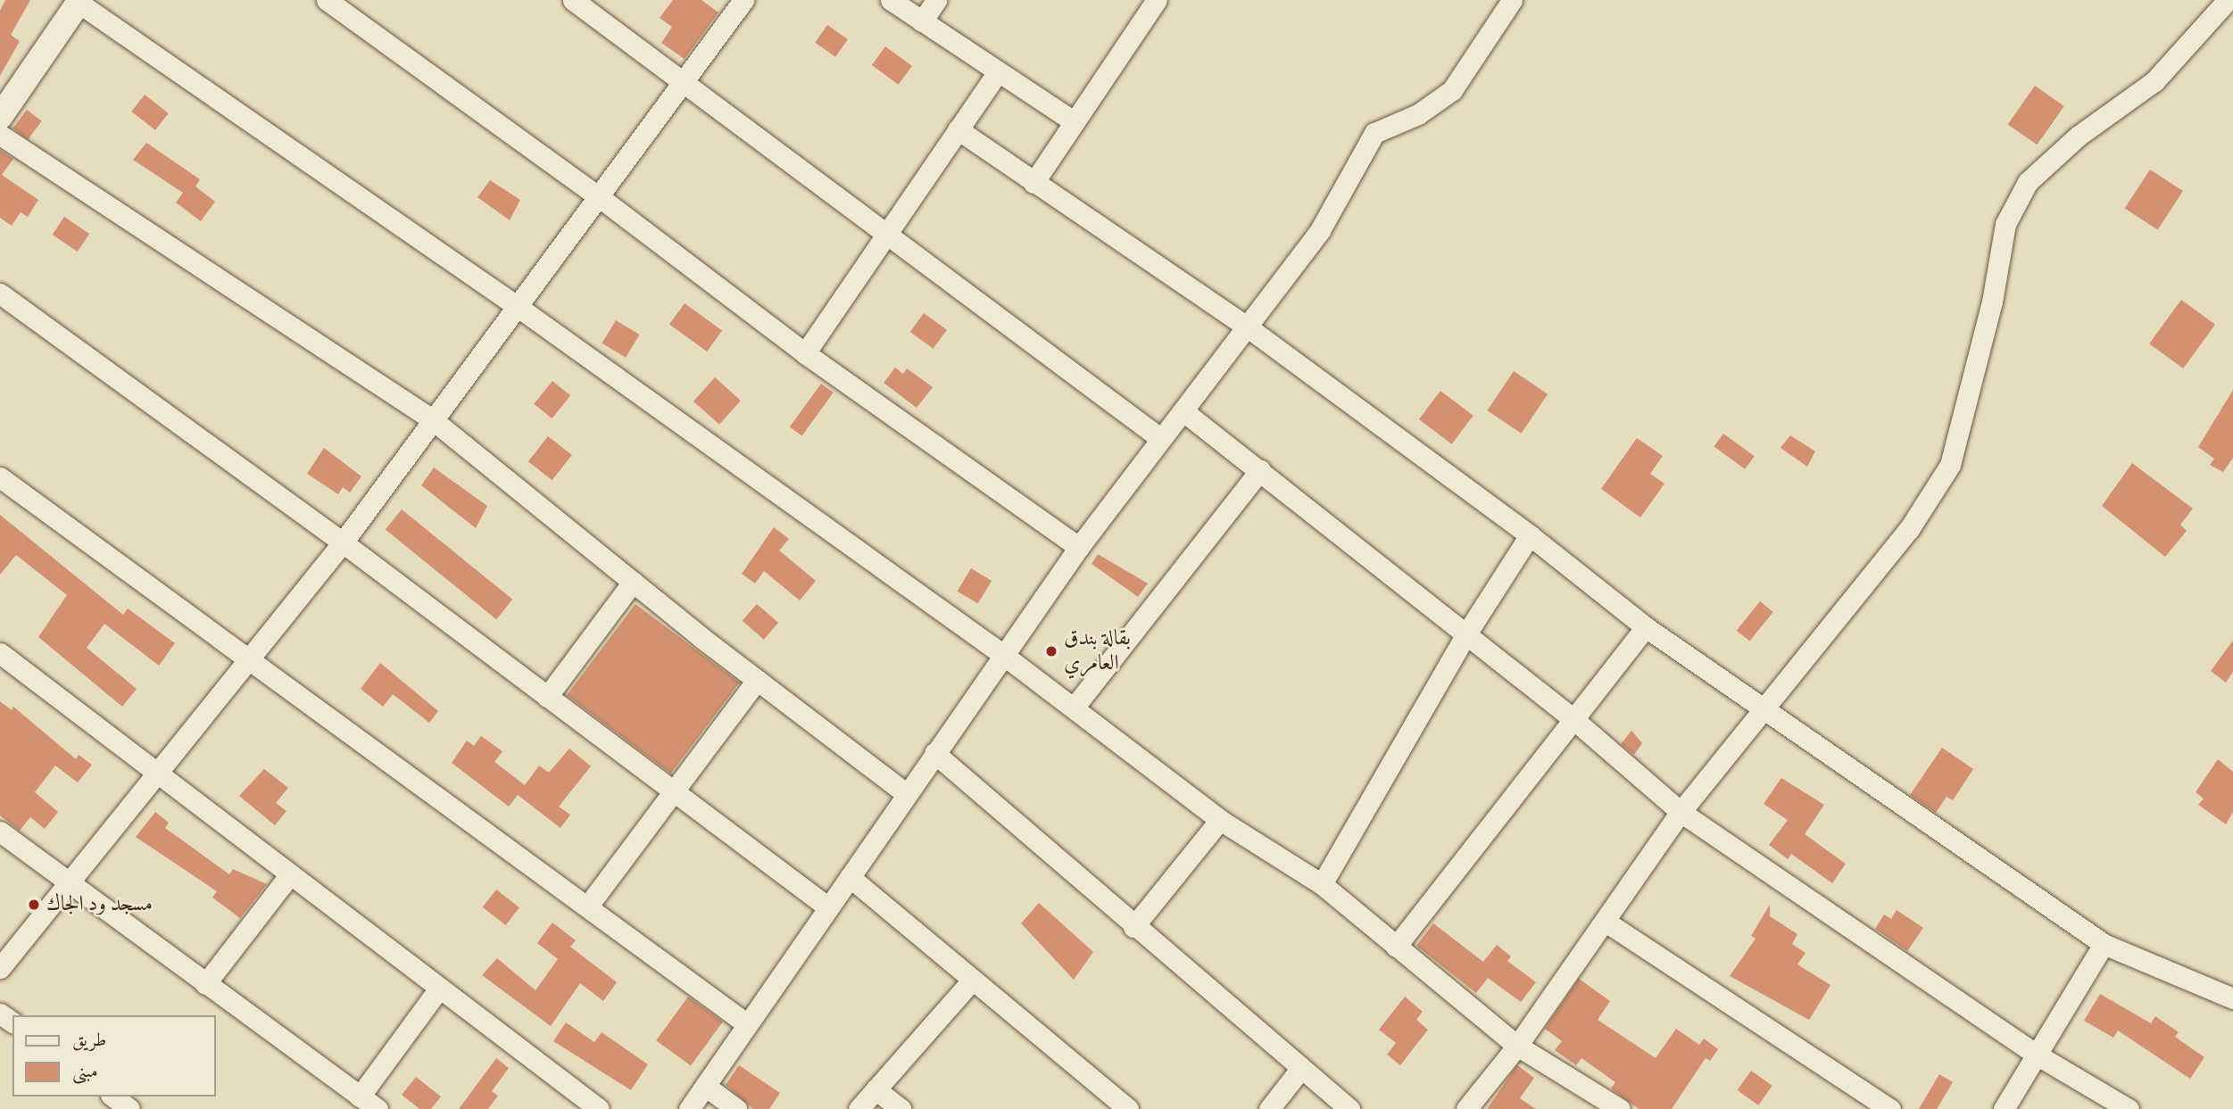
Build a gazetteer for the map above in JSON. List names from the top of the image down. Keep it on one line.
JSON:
{"places":["بقالة بندق العامري","مسجد ود الجاك"],"legend":["طريق","مبنى"]}
